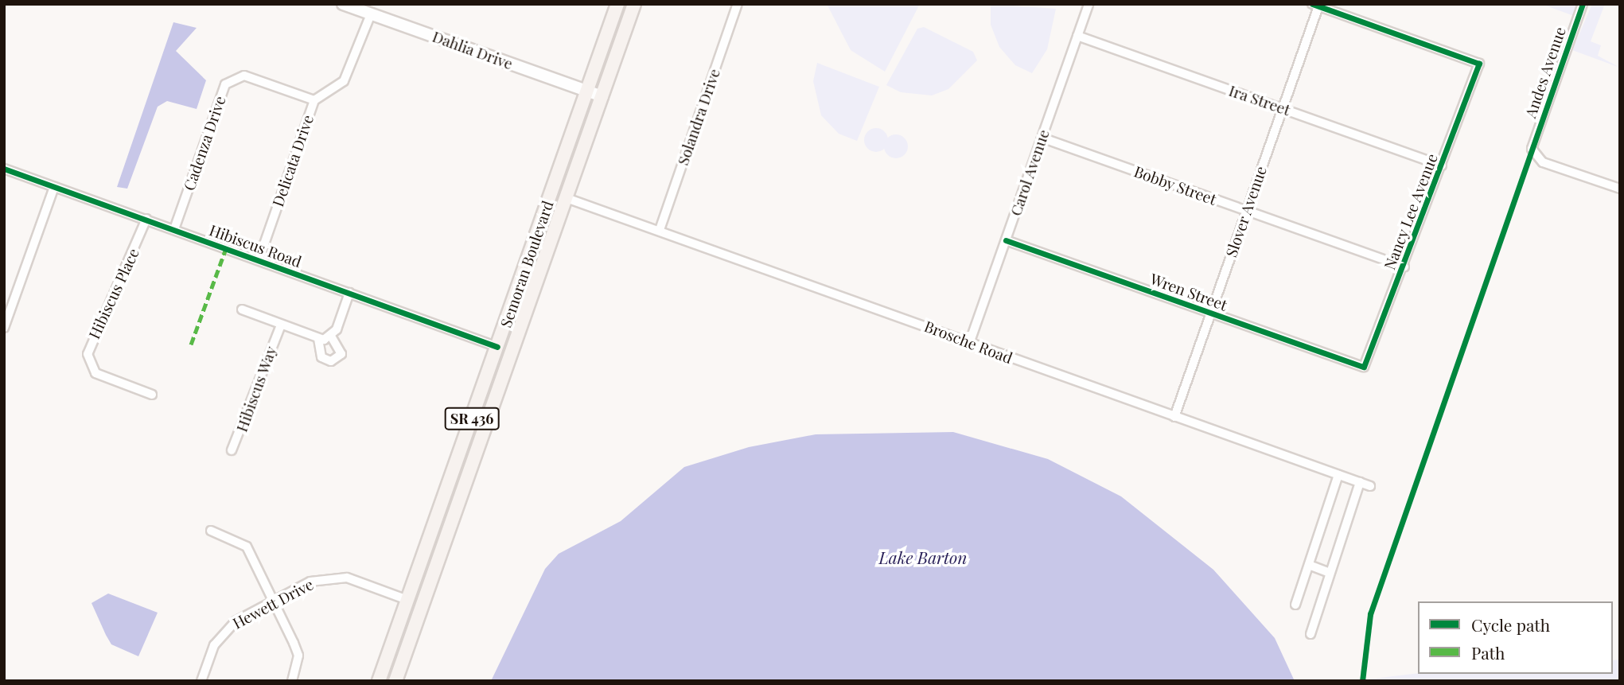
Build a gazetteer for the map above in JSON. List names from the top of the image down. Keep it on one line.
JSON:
{"streets":{"main road":["Semoran Boulevard","SR 436"],"street":["Dahlia Drive","Andes Avenue","Ira Street","Solandra Drive","Cadenza Drive","Delicata Drive","Carol Avenue","Bobby Street","Slover Avenue","Nancy Lee Avenue","Hibiscus Road","Wren Street","Hibiscus Place","Brosche Road","Hibiscus Way","Hewett Drive"]},"crossings":[["Dahlia Drive","Delicata Drive"],["Dahlia Drive","Semoran Boulevard"],["Ira Street","Carol Avenue"],["Ira Street","Slover Avenue"],["Ira Street","Nancy Lee Avenue"],["Solandra Drive","Brosche Road"],["Cadenza Drive","Delicata Drive"],["Cadenza Drive","Hibiscus Road"],["Delicata Drive","Hibiscus Road"],["Carol Avenue","Bobby Street"],["Carol Avenue","Wren Street"],["Carol Avenue","Brosche Road"],["Bobby Street","Slover Avenue"],["Bobby Street","Nancy Lee Avenue"],["Slover Avenue","Nancy Lee Avenue"],["Slover Avenue","Wren Street"],["Slover Avenue","Brosche Road"],["Nancy Lee Avenue","Wren Street"],["Hibiscus Road","Semoran Boulevard"],["Hibiscus Road","Hibiscus Place"],["Semoran Boulevard","Brosche Road"],["Semoran Boulevard","Hewett Drive"]],"water":["Lake Barton"],"legend":["Cycle path","Path"]}
